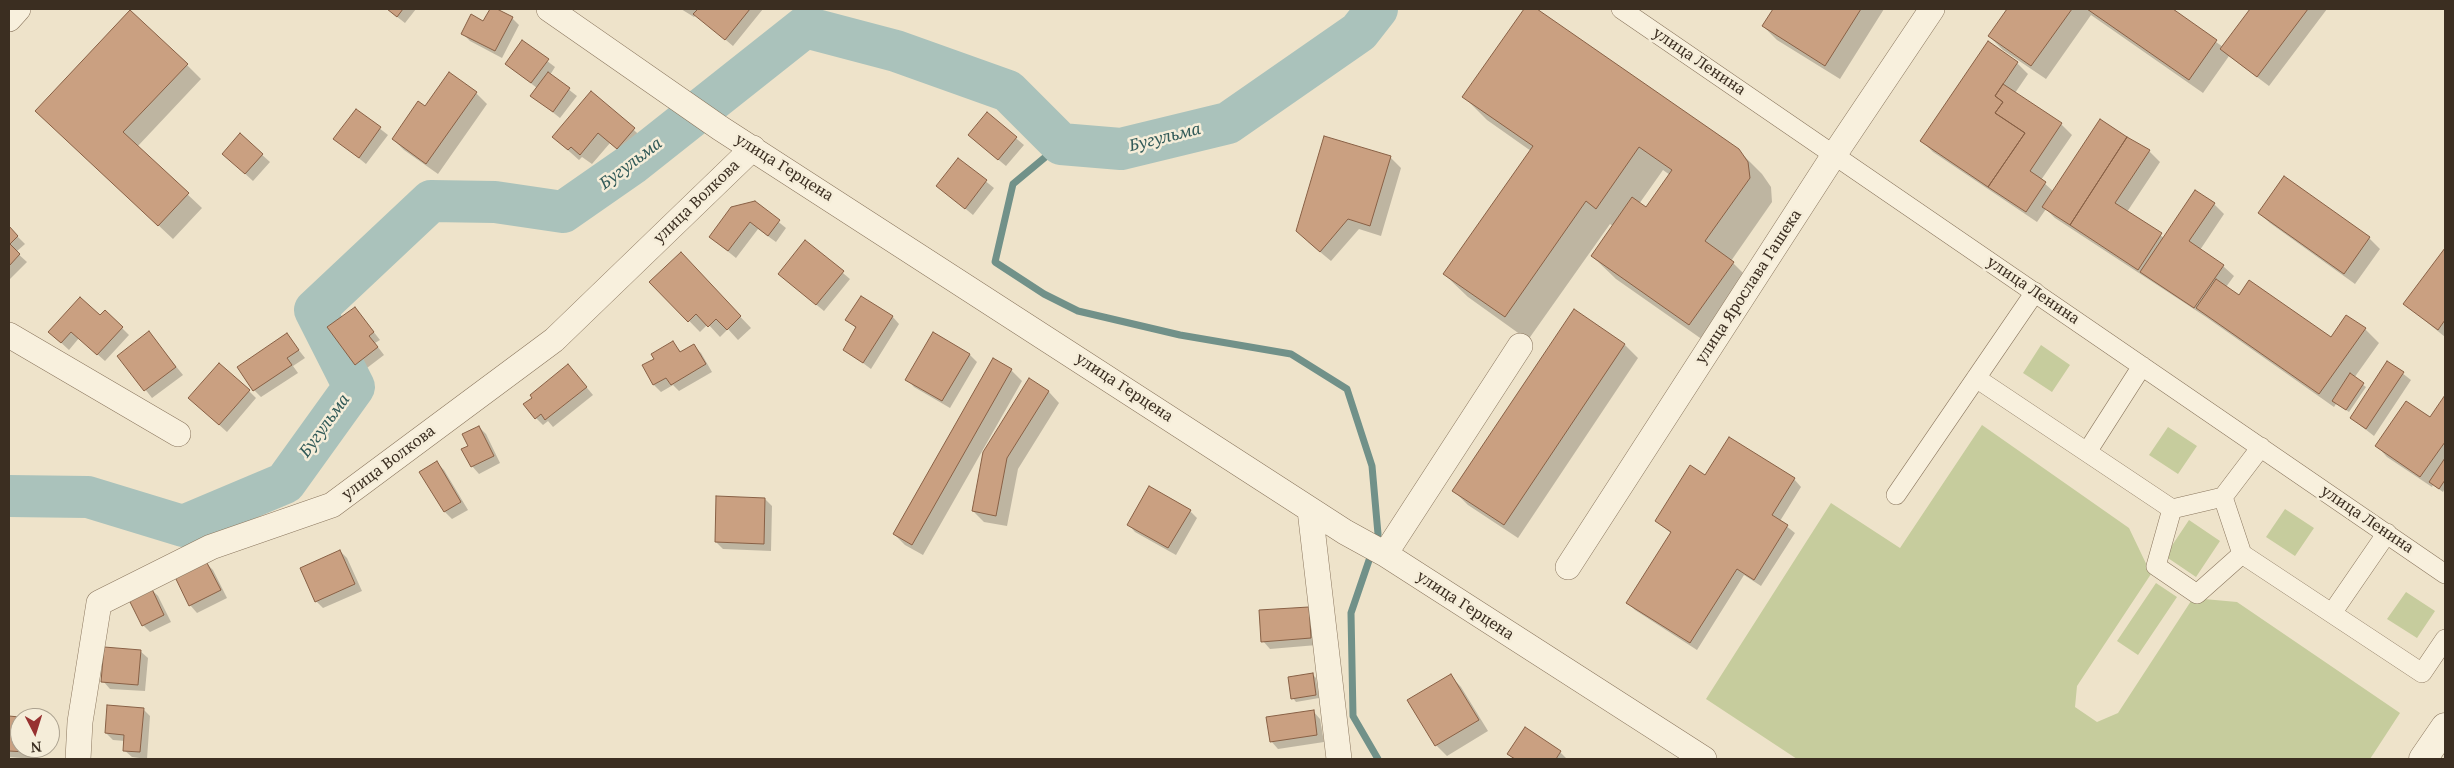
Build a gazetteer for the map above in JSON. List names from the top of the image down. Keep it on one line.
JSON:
{"streets":{"street":["улица Ленина","улица Герцена","улица Волкова","улица Ярослава Гашека"]},"crossings":[["улица Ленина","улица Ярослава Гашека"],["улица Герцена","улица Волкова"]],"water":["Бугульма"],"north":"bottom"}
